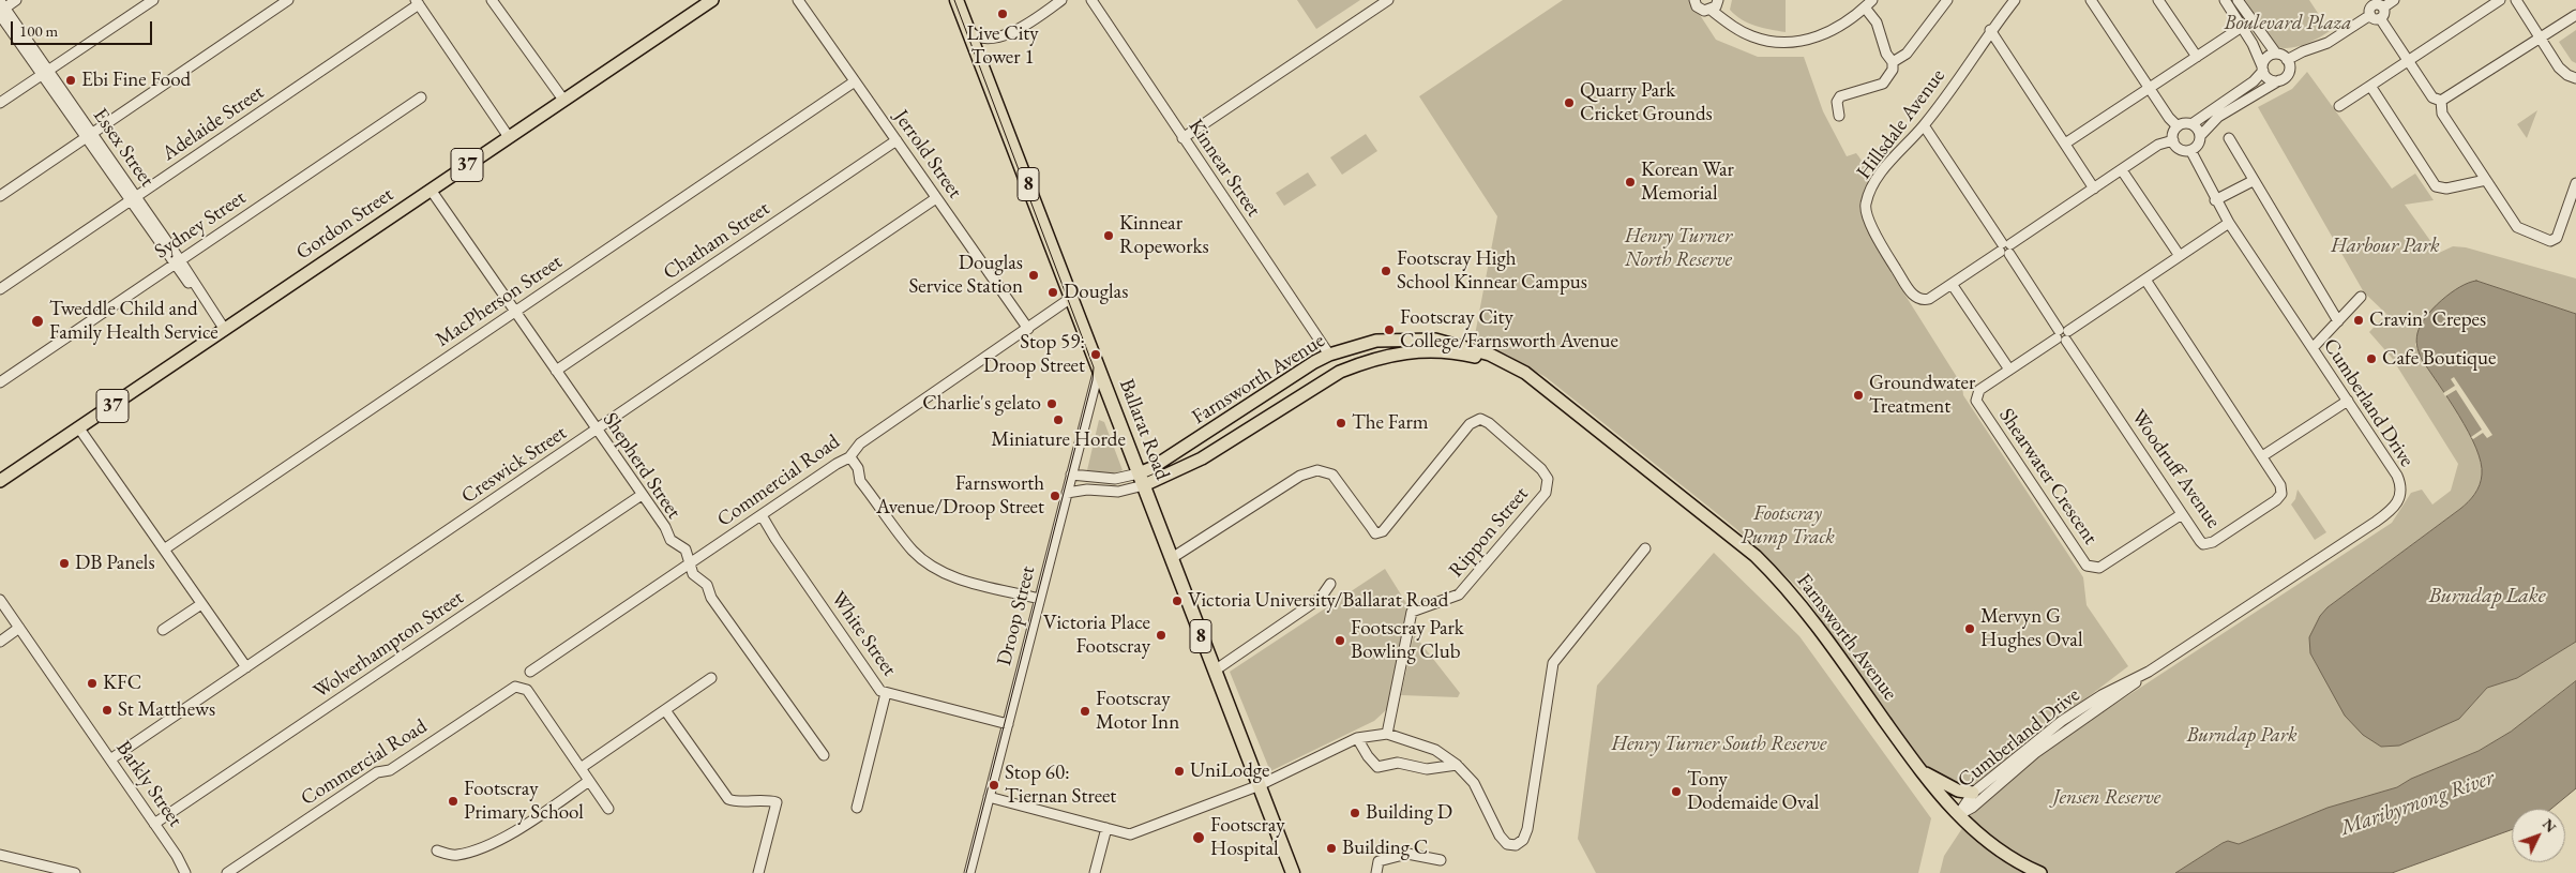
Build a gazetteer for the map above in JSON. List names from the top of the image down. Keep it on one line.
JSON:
{"streets":{"highway":["8","Ballarat Road"],"main road":["37","Gordon Street","Farnsworth Avenue"],"street":["Adelaide Street","Hillsdale Avenue","Essex Street","Jerrold Street","Kinnear Street","Sydney Street","Chatham Street","MacPherson Street","Cumberland Drive","Creswick Street","Shepherd Street","Woodruff Avenue","Shearwater Crescent","Commercial Road","Rippon Street","Droop Street","White Street","Wolverhampton Street","Barkly Street"]},"crossings":[["Adelaide Street","Essex Street"],["Hillsdale Avenue","Woodruff Avenue"],["Essex Street","Gordon Street"],["Essex Street","Sydney Street"],["Jerrold Street","Chatham Street"],["Jerrold Street","MacPherson Street"],["Jerrold Street","Creswick Street"],["Jerrold Street","Commercial Road"],["Kinnear Street","Farnsworth Avenue"],["Gordon Street","Shepherd Street"],["Chatham Street","Shepherd Street"],["MacPherson Street","Shepherd Street"],["Farnsworth Avenue","Cumberland Drive"],["Farnsworth Avenue","Ballarat Road"],["Farnsworth Avenue","Droop Street"],["Cumberland Drive","Shearwater Crescent"],["Ballarat Road","Commercial Road"],["Ballarat Road","Rippon Street"],["Ballarat Road","Droop Street"],["Creswick Street","Shepherd Street"],["Creswick Street","Barkly Street"],["Shepherd Street","Commercial Road"],["Shepherd Street","Wolverhampton Street"],["Woodruff Avenue","Shearwater Crescent"],["Commercial Road","White Street"],["Droop Street","White Street"],["Wolverhampton Street","Barkly Street"]],"water":["Burndap Lake","Maribyrnong River"],"parks":["Boulevard Plaza","Henry Turner North Reserve","Harbour Park","Footscray Pump Track","Burndap Park","Henry Turner South Reserve","Jensen Reserve"],"places":["Live City Tower 1","Ebi Fine Food","Quarry Park Cricket Grounds","Korean War Memorial","Kinnear Ropeworks","Footscray High School Kinnear Campus","Douglas Service Station","Douglas","Cravin’ Crepes","Tweddle Child and Family Health Service","Footscray City College/Farnsworth Avenue","Stop 59: Droop Street","Cafe Boutique","Groundwater Treatment","Charlie's gelato","Miniature Horde","The Farm","Farnsworth Avenue/Droop Street","DB Panels","Victoria University/Ballarat Road","Mervyn G Hughes Oval","Victoria Place Footscray","Footscray Park Bowling Club","KFC","St Matthews","Footscray Motor Inn","UniLodge","Stop 60: Tiernan Street","Tony Dodemaide Oval","Footscray Primary School","Building D","Footscray Hospital","Building C"],"scale_bar":"100 m","north":"top right"}
